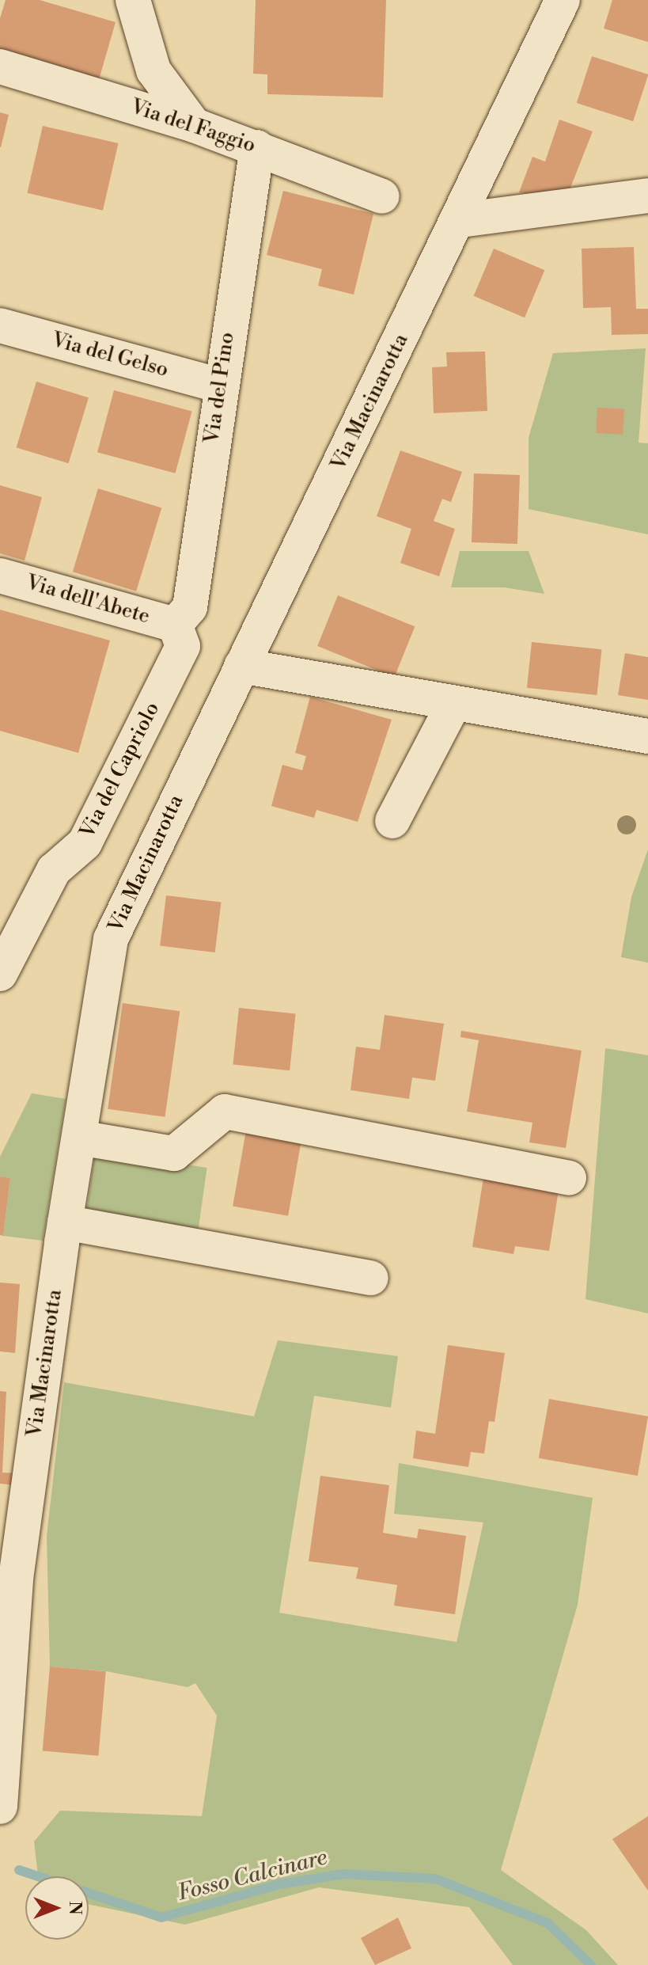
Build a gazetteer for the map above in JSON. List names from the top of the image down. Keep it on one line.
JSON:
{"streets":{"street":["Via del Faggio","Via del Gelso","Via del Pino","Via Macinarotta","Via dell'Abete","Via del Capriolo"]},"crossings":[["Via del Faggio","Via del Pino"],["Via del Gelso","Via del Pino"],["Via del Pino","Via dell'Abete"],["Via del Pino","Via del Capriolo"],["Via dell'Abete","Via del Capriolo"]],"water":["Fosso Calcinare"],"north":"right"}
